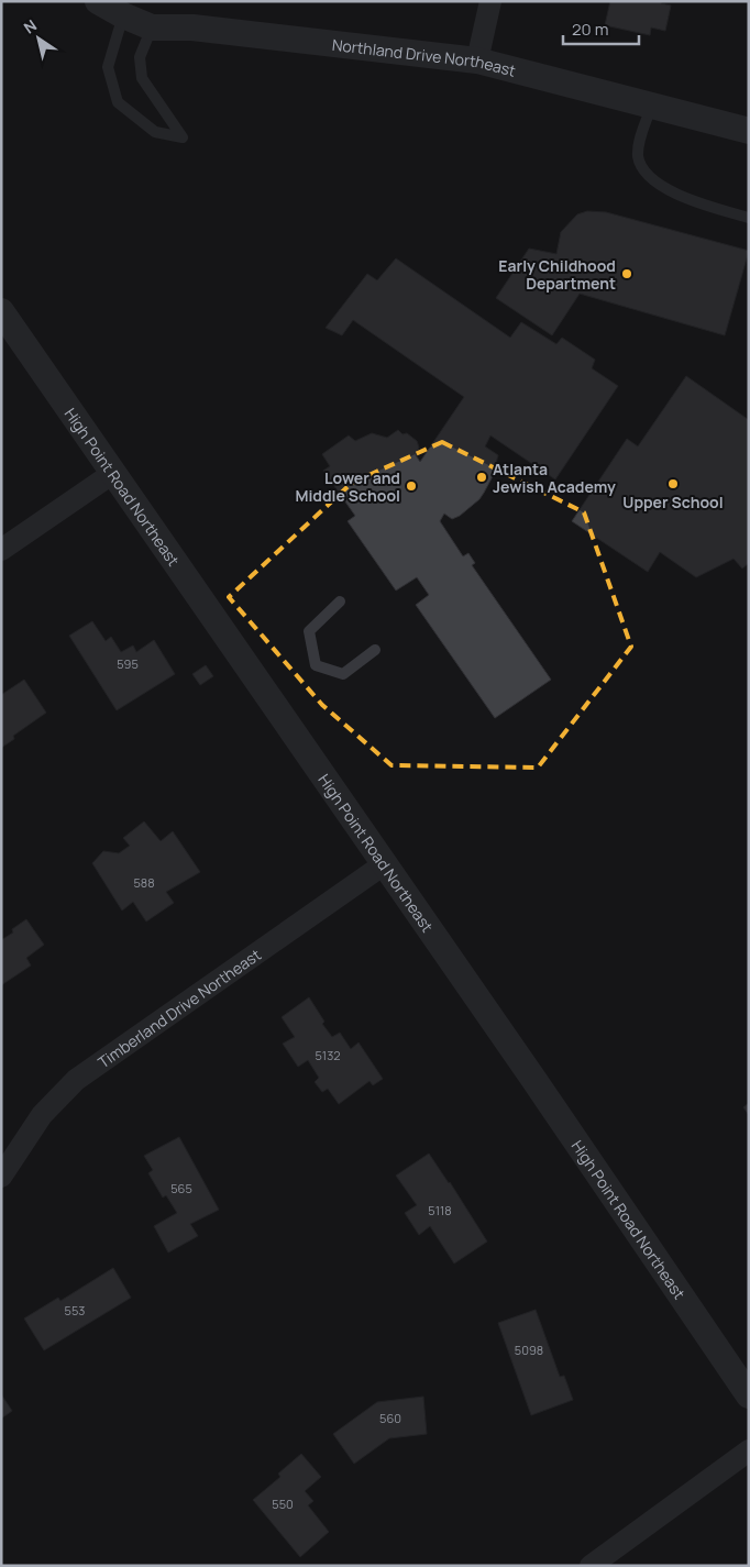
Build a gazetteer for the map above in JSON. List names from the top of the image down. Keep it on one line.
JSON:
{"streets":{"street":["Northland Drive Northeast","High Point Road Northeast","Timberland Drive Northeast"]},"crossings":[["High Point Road Northeast","Timberland Drive Northeast"]],"places":["Early Childhood Department","Atlanta Jewish Academy","Upper School","Lower and Middle School"],"house_numbers":["595","588","5132","565","5118","553","5098","560","550"],"scale_bar":"20 m","north":"top left"}
